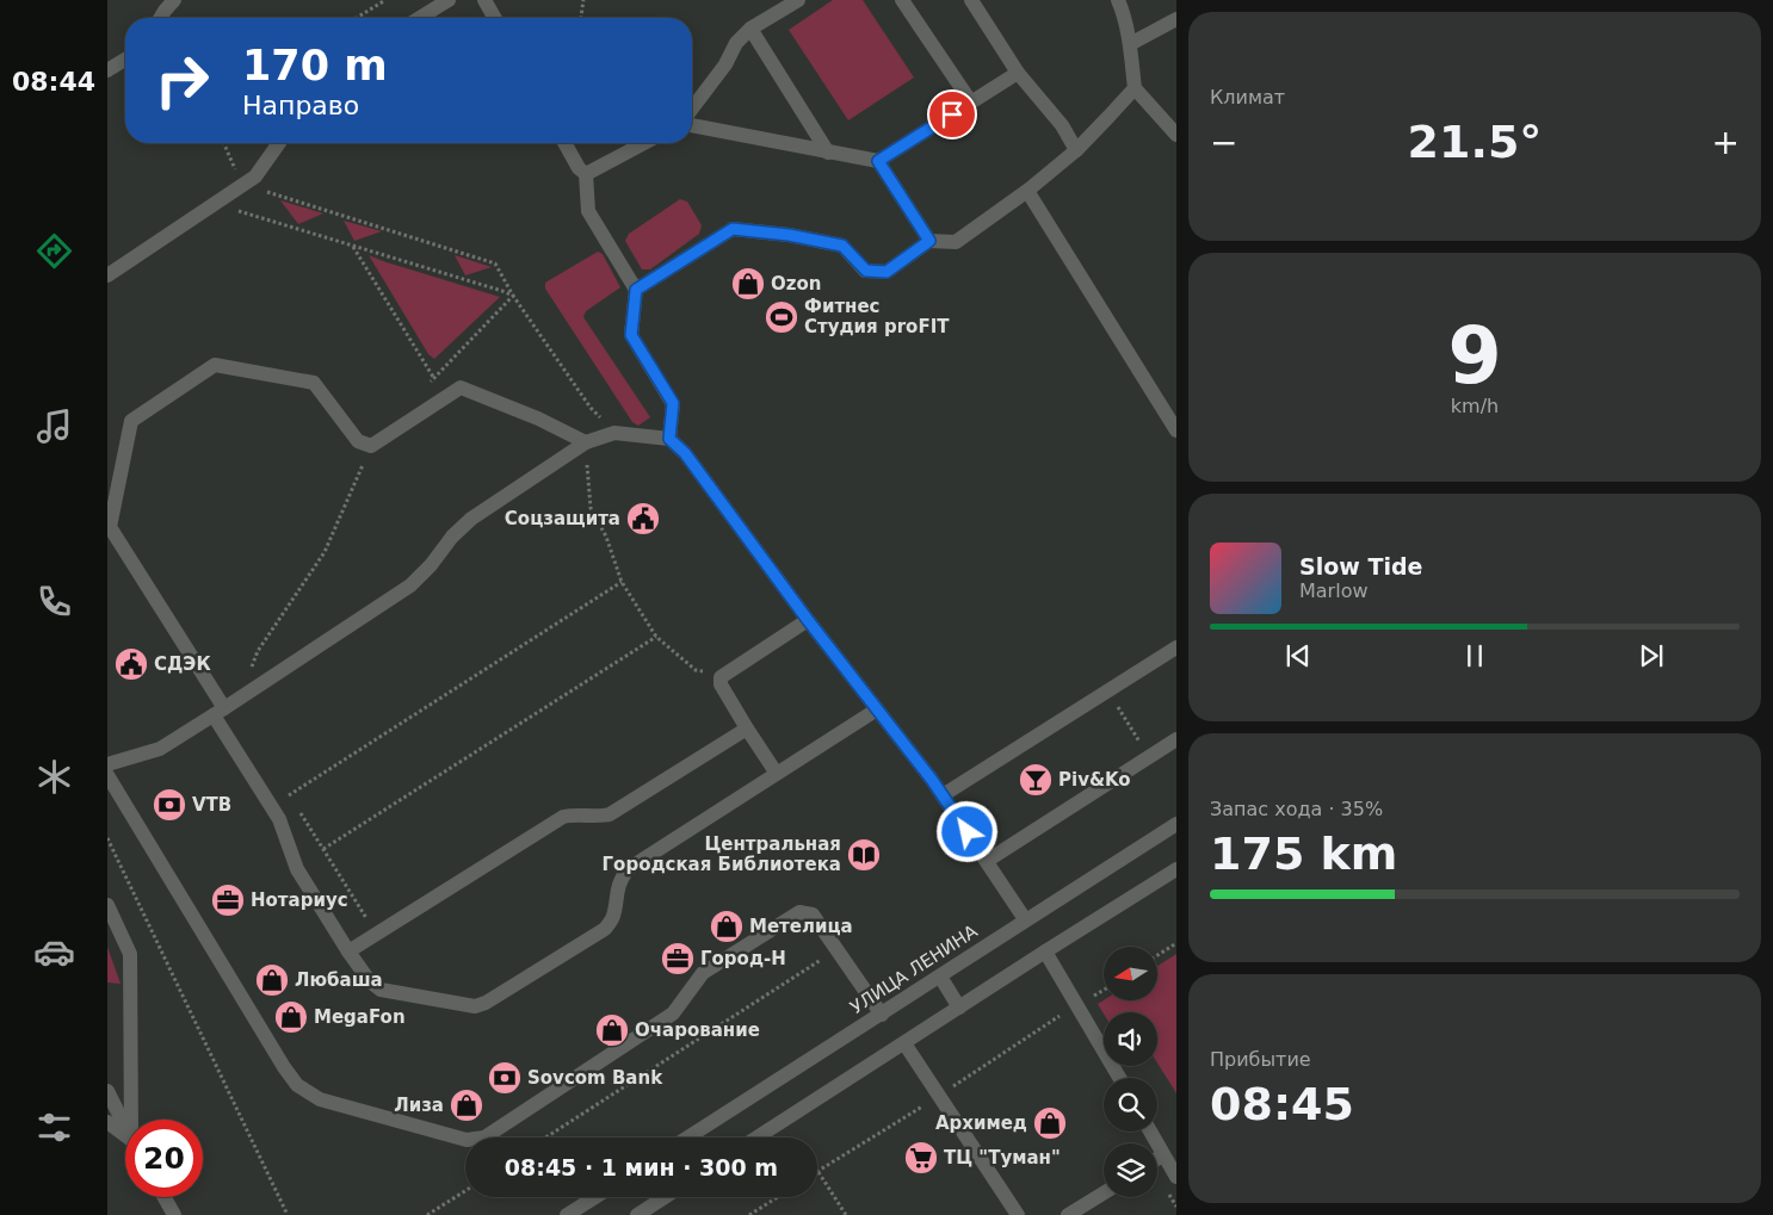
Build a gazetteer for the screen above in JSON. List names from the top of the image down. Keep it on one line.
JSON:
{"streets":{"main road":["УЛИЦА ЛЕНИНА"]},"places":{"shop":["Ozon","Метелица","Любаша","MegaFon","Очарование","Лиза","Архимед"],"sports":["Фитнес Студия proFIT"],"public building":["Соцзащита","СДЭК"],"bar":["Piv&Ko"],"bank":["VTB","Sovcom Bank"],"library":["Центральная Городская Библиотека"],"office":["Нотариус","Город-Н"],"supermarket":["ТЦ \"Туман\""]},"north":"left","page":{"tabs":"08:44","tile":["Климат",["9","km/h"],["Запас хода · 35%","175 km"],["Прибытие","08:45"]],"turn":["170 m","Направо"],"heat":["−","21.5°","+"],"song":["Slow Tide","Marlow"],"limit":"20","trip":"08:45 · 1 мин · 300 m"}}
